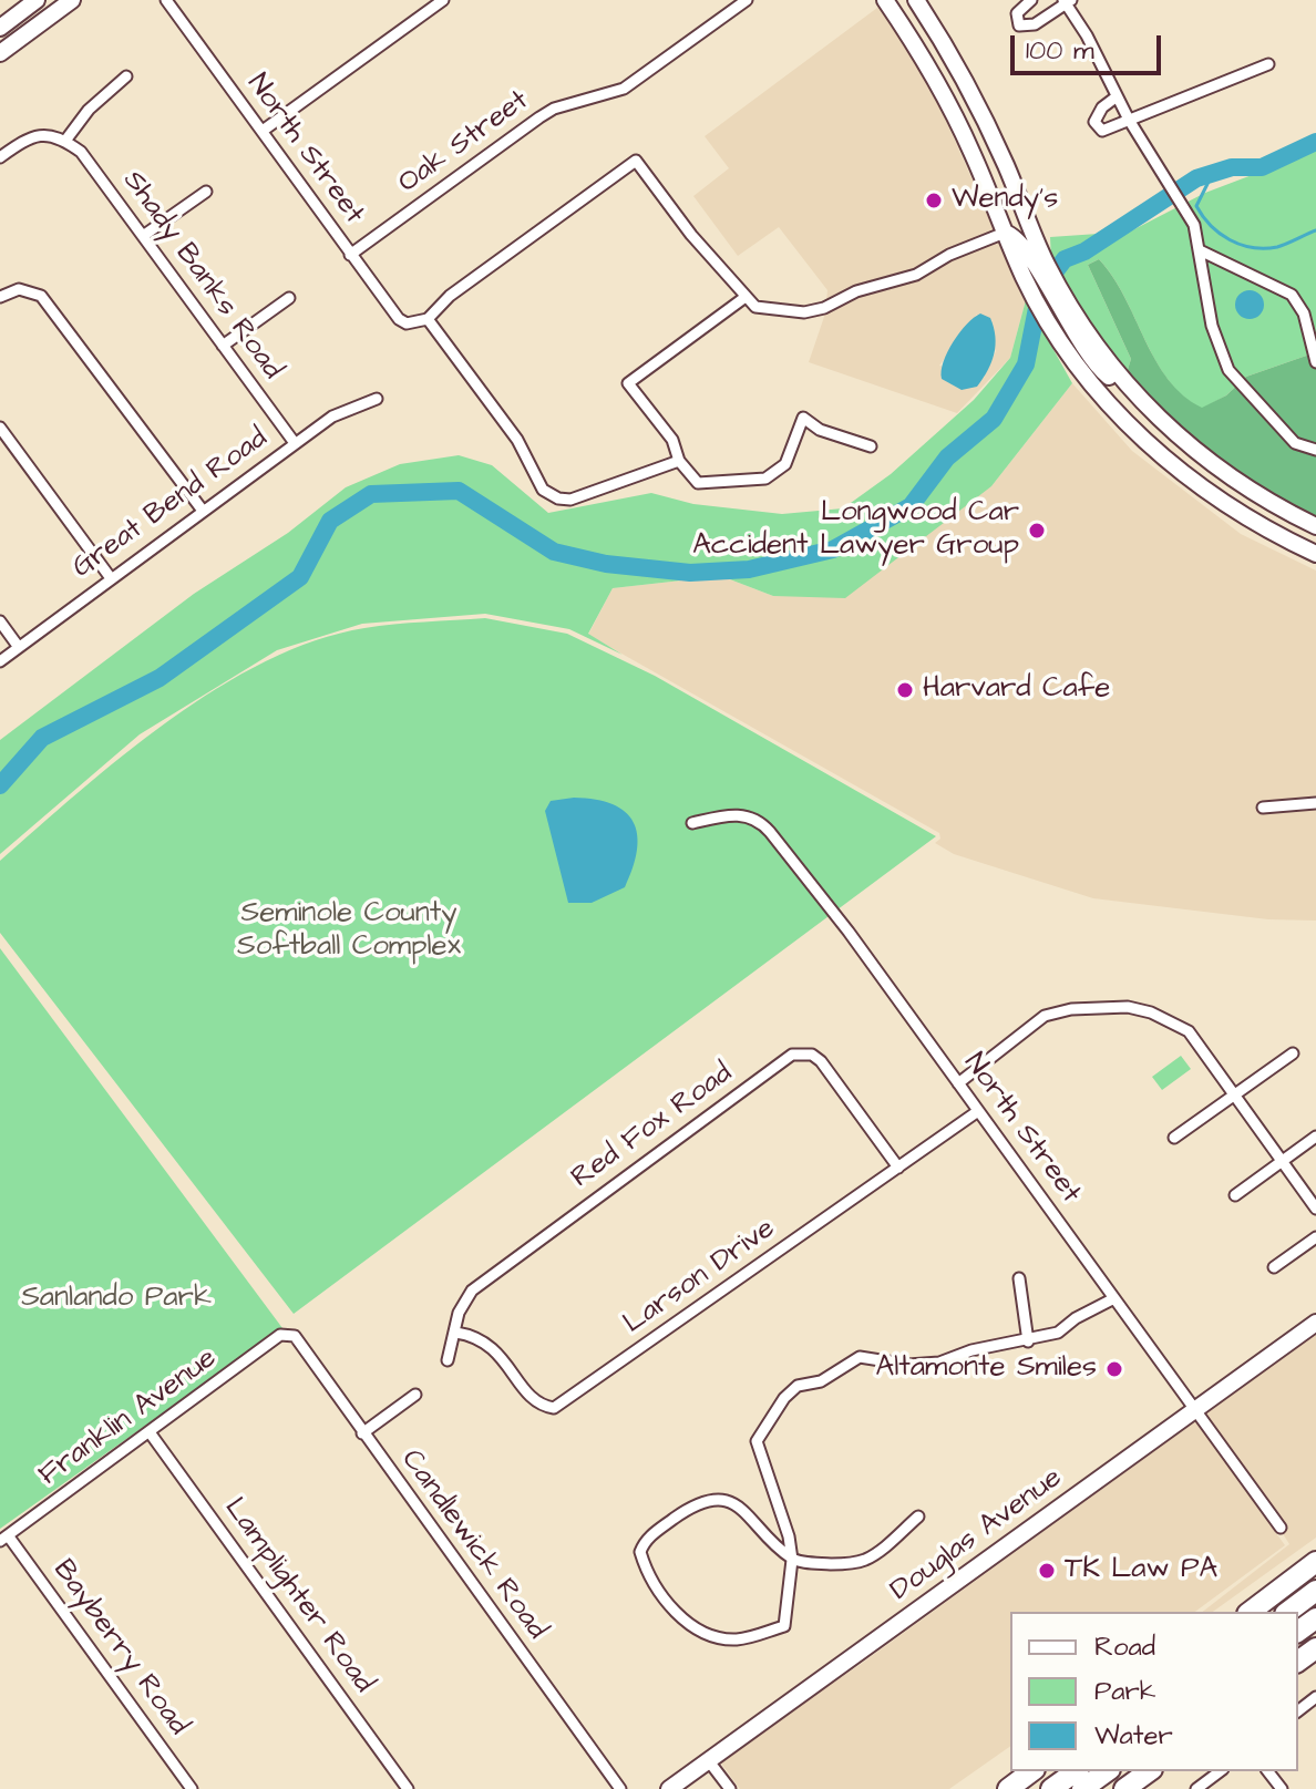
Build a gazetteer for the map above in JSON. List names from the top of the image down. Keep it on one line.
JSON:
{"streets":{"main road":["Douglas Avenue"],"street":["Oak Street","North Street","Shady Banks Road","Great Bend Road","Red Fox Road","Larson Drive","Franklin Avenue","Candlewick Road","Lamplighter Road","Bayberry Road"]},"crossings":[["Oak Street","North Street"],["North Street","Larson Drive"],["North Street","Douglas Avenue"],["Shady Banks Road","Great Bend Road"],["Red Fox Road","Larson Drive"],["Franklin Avenue","Candlewick Road"],["Franklin Avenue","Lamplighter Road"],["Franklin Avenue","Bayberry Road"]],"parks":["Seminole County Softball Complex","Sanlando Park"],"places":["Wendy's","Longwood Car Accident Lawyer Group","Harvard Cafe","Altamonte Smiles","TK Law PA"],"legend":["Road","Park","Water"],"scale_bar":"100 m"}
